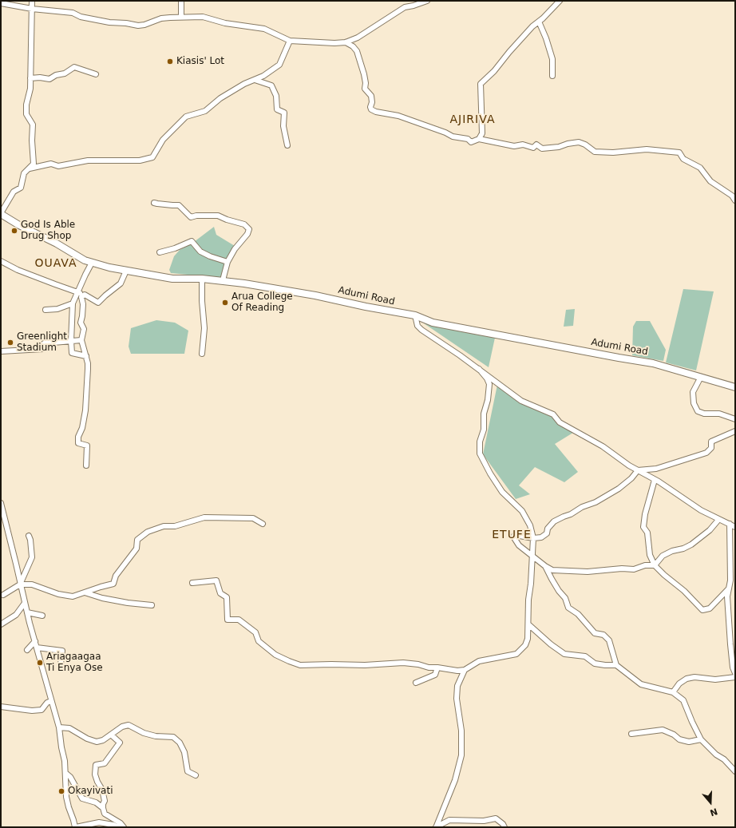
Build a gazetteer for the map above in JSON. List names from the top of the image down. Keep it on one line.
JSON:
{"streets":{"main road":["Adumi Road"]},"districts":["AJIRIVA","OUAVA","ETUFE"],"places":["Kiasis' Lot","God Is Able Drug Shop","Arua College Of Reading","Greenlight Stadium","Ariagaagaa Ti Enya Ose","Okayivati"],"north":"bottom"}
